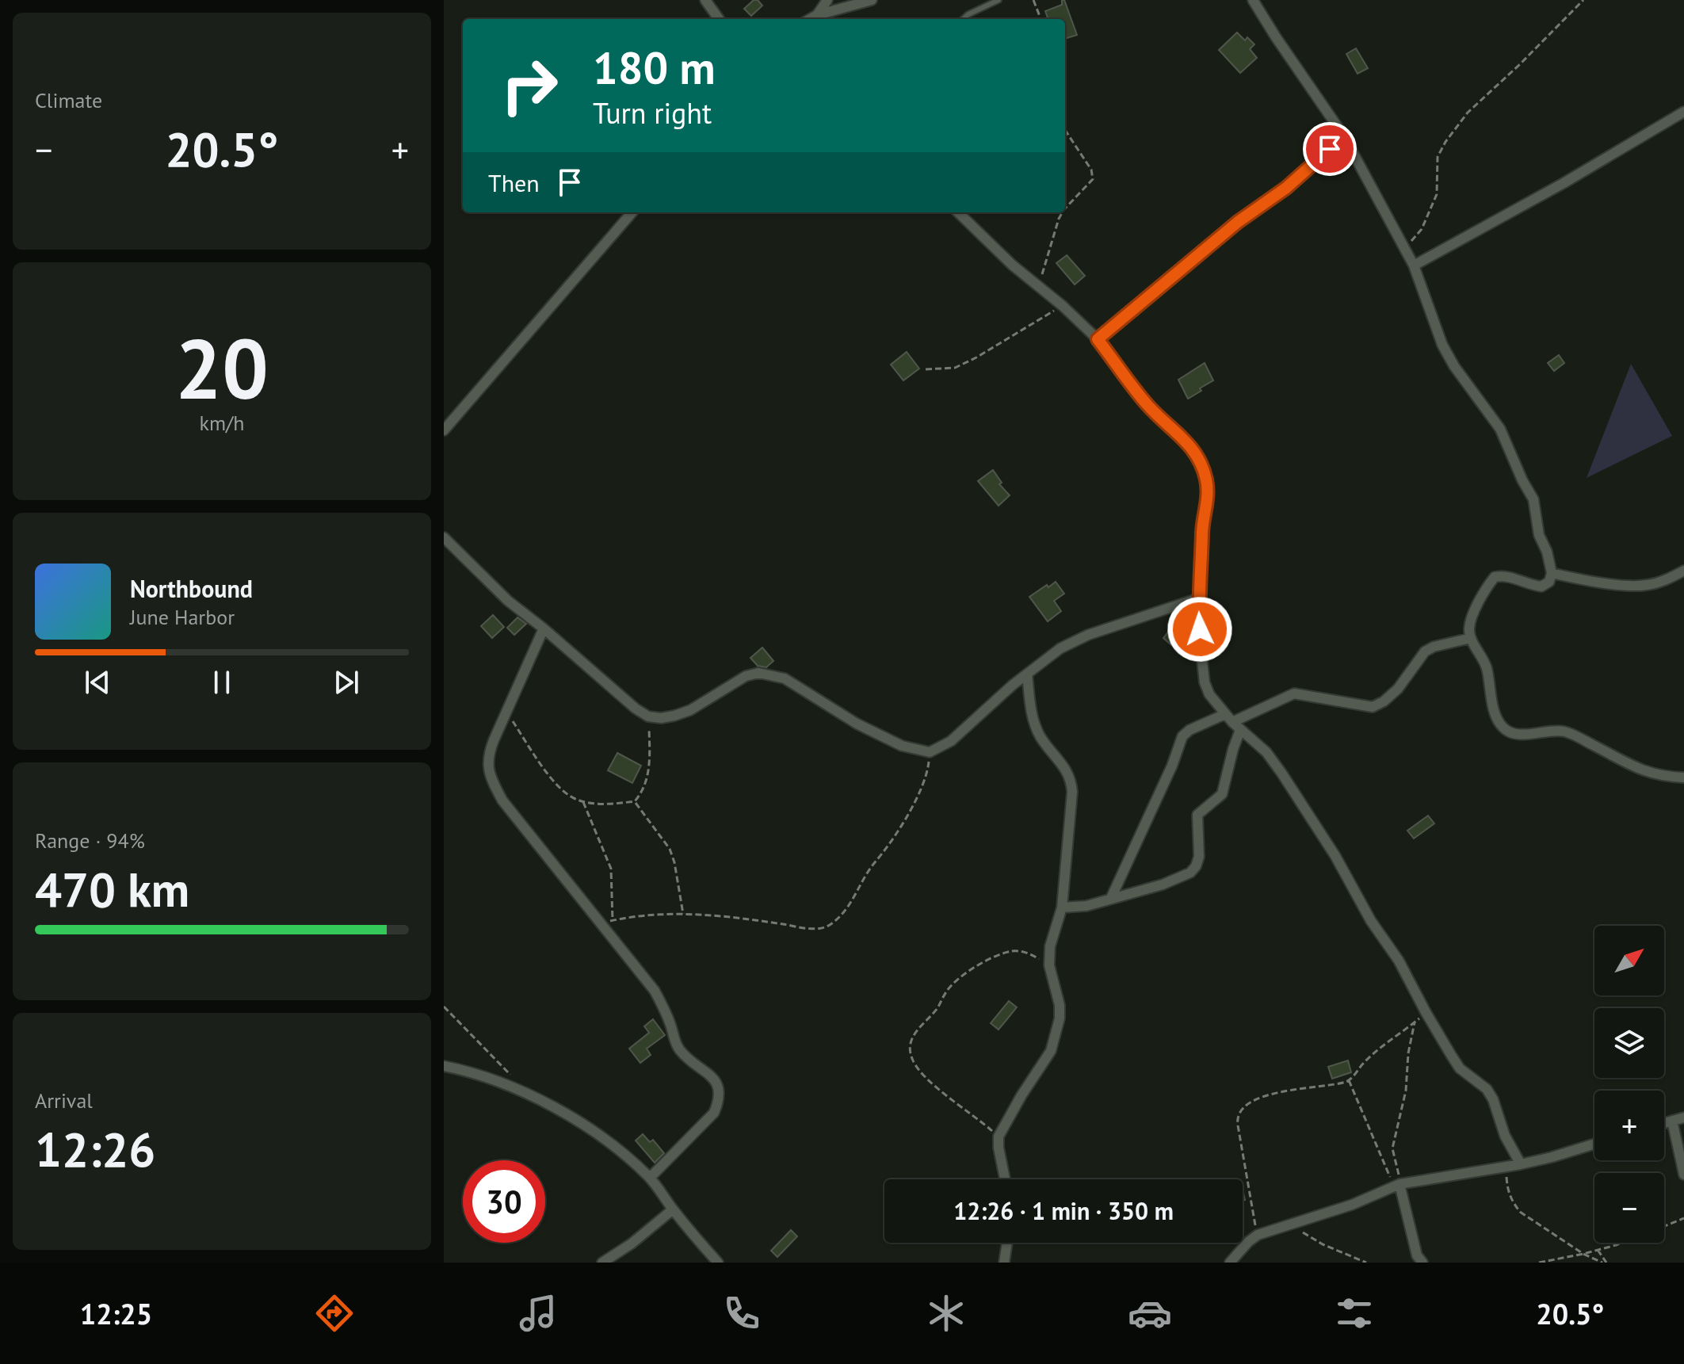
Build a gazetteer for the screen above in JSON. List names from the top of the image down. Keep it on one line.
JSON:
{"north":"top right","page":{"tile":["Climate",["20","km/h"],["Range · 94%","470 km"],["Arrival","12:26"]],"turn":["180 m","Turn right"],"heat":["−","20.5°","+"],"then":"Then","song":["Northbound","June Harbor"],"map_buttons":["+","−"],"limit":"30","trip":"12:26 · 1 min · 350 m","tabs":["12:25","20.5°"]}}
